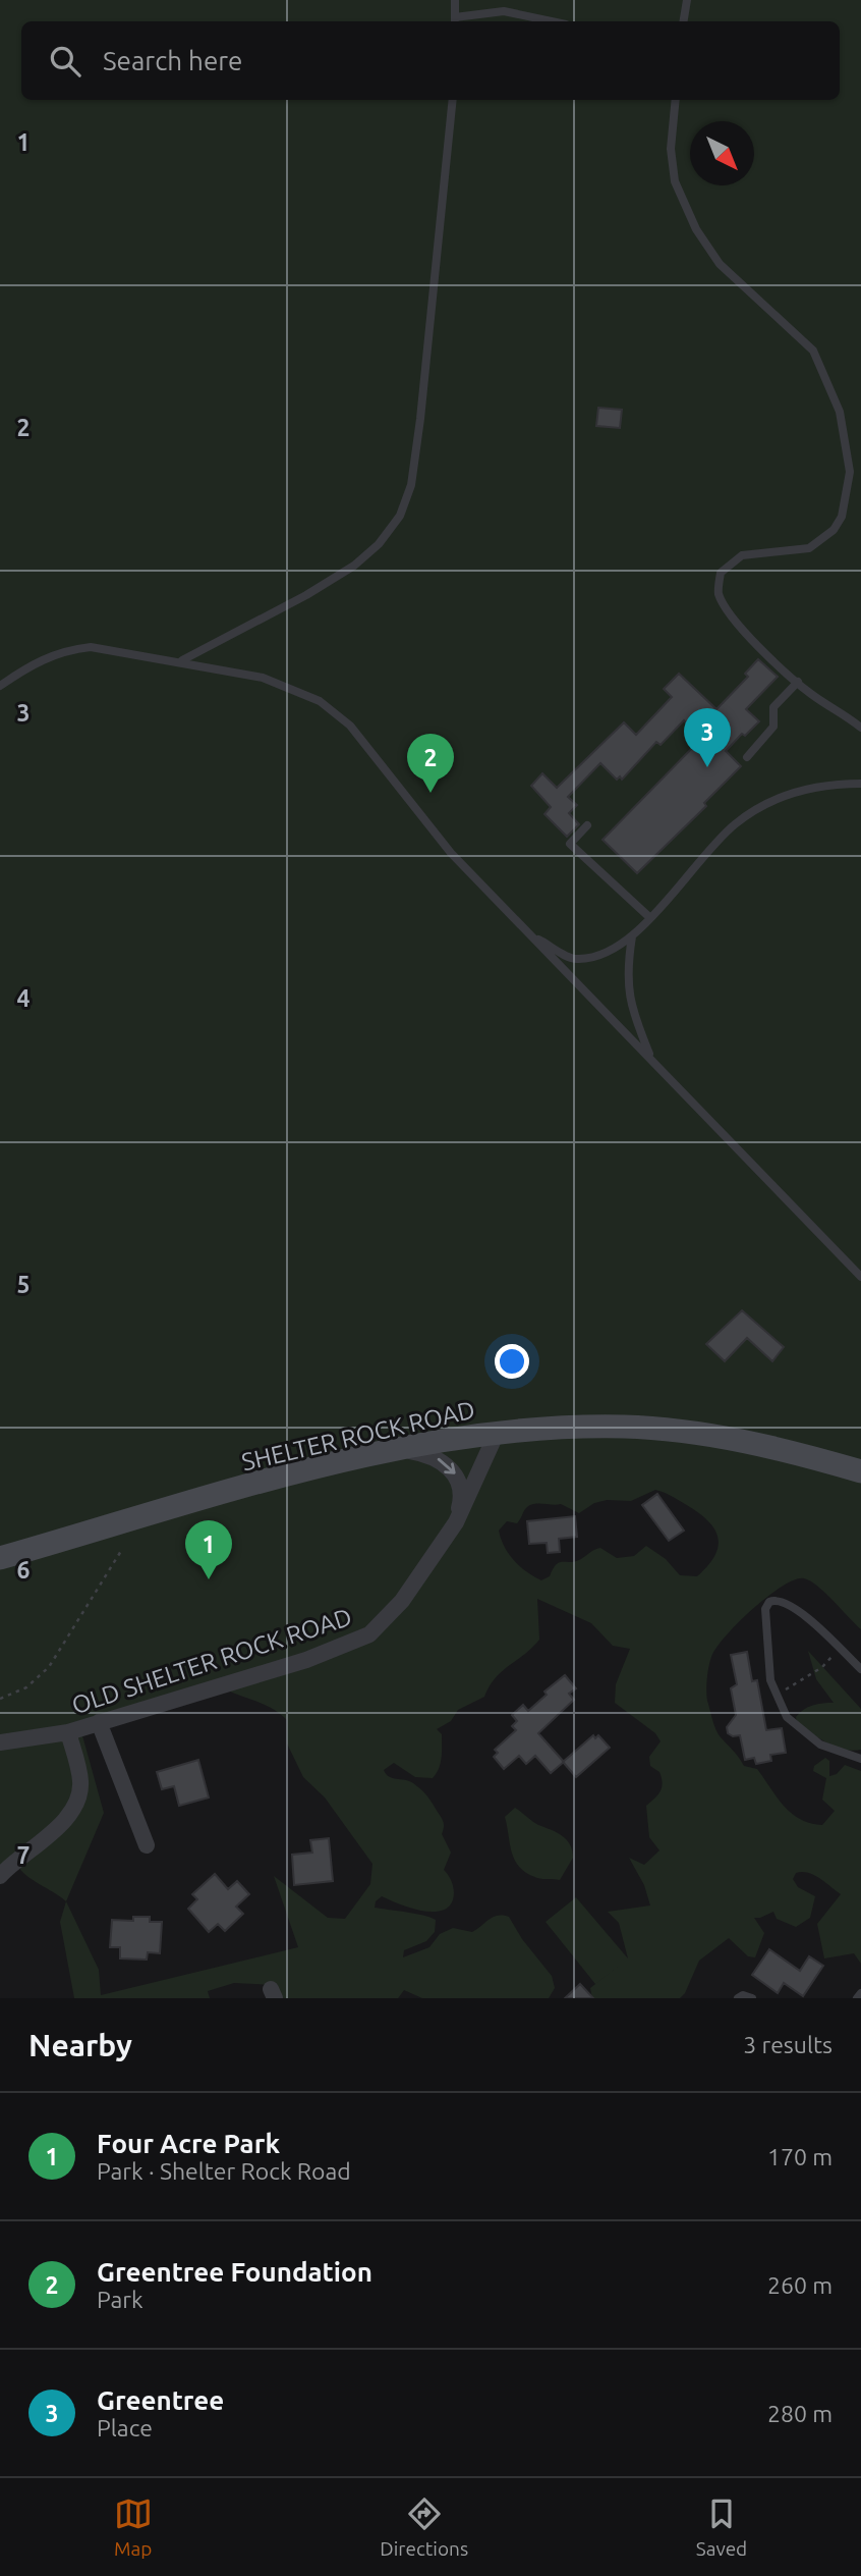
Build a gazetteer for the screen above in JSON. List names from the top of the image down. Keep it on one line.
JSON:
{"streets":{"main road":["SHELTER ROCK ROAD"],"street":["OLD SHELTER ROCK ROAD"]},"crossings":[["SHELTER ROCK ROAD","OLD SHELTER ROCK ROAD"]],"north":"bottom right","page":{"search":"Search here","pins":["3","2","1"],"heading":["Nearby","3 results"],"list":[{"mark":"1","name":"Four Acre Park","note":"Park · Shelter Rock Road","value":"170 m"},{"mark":"2","name":"Greentree Foundation","note":"Park","value":"260 m"},{"mark":"3","name":"Greentree","note":"Place","value":"280 m"}],"nav":["Map","Directions","Saved"]},"grid":{"rows":["1","2","3","4","5","6","7"]}}
